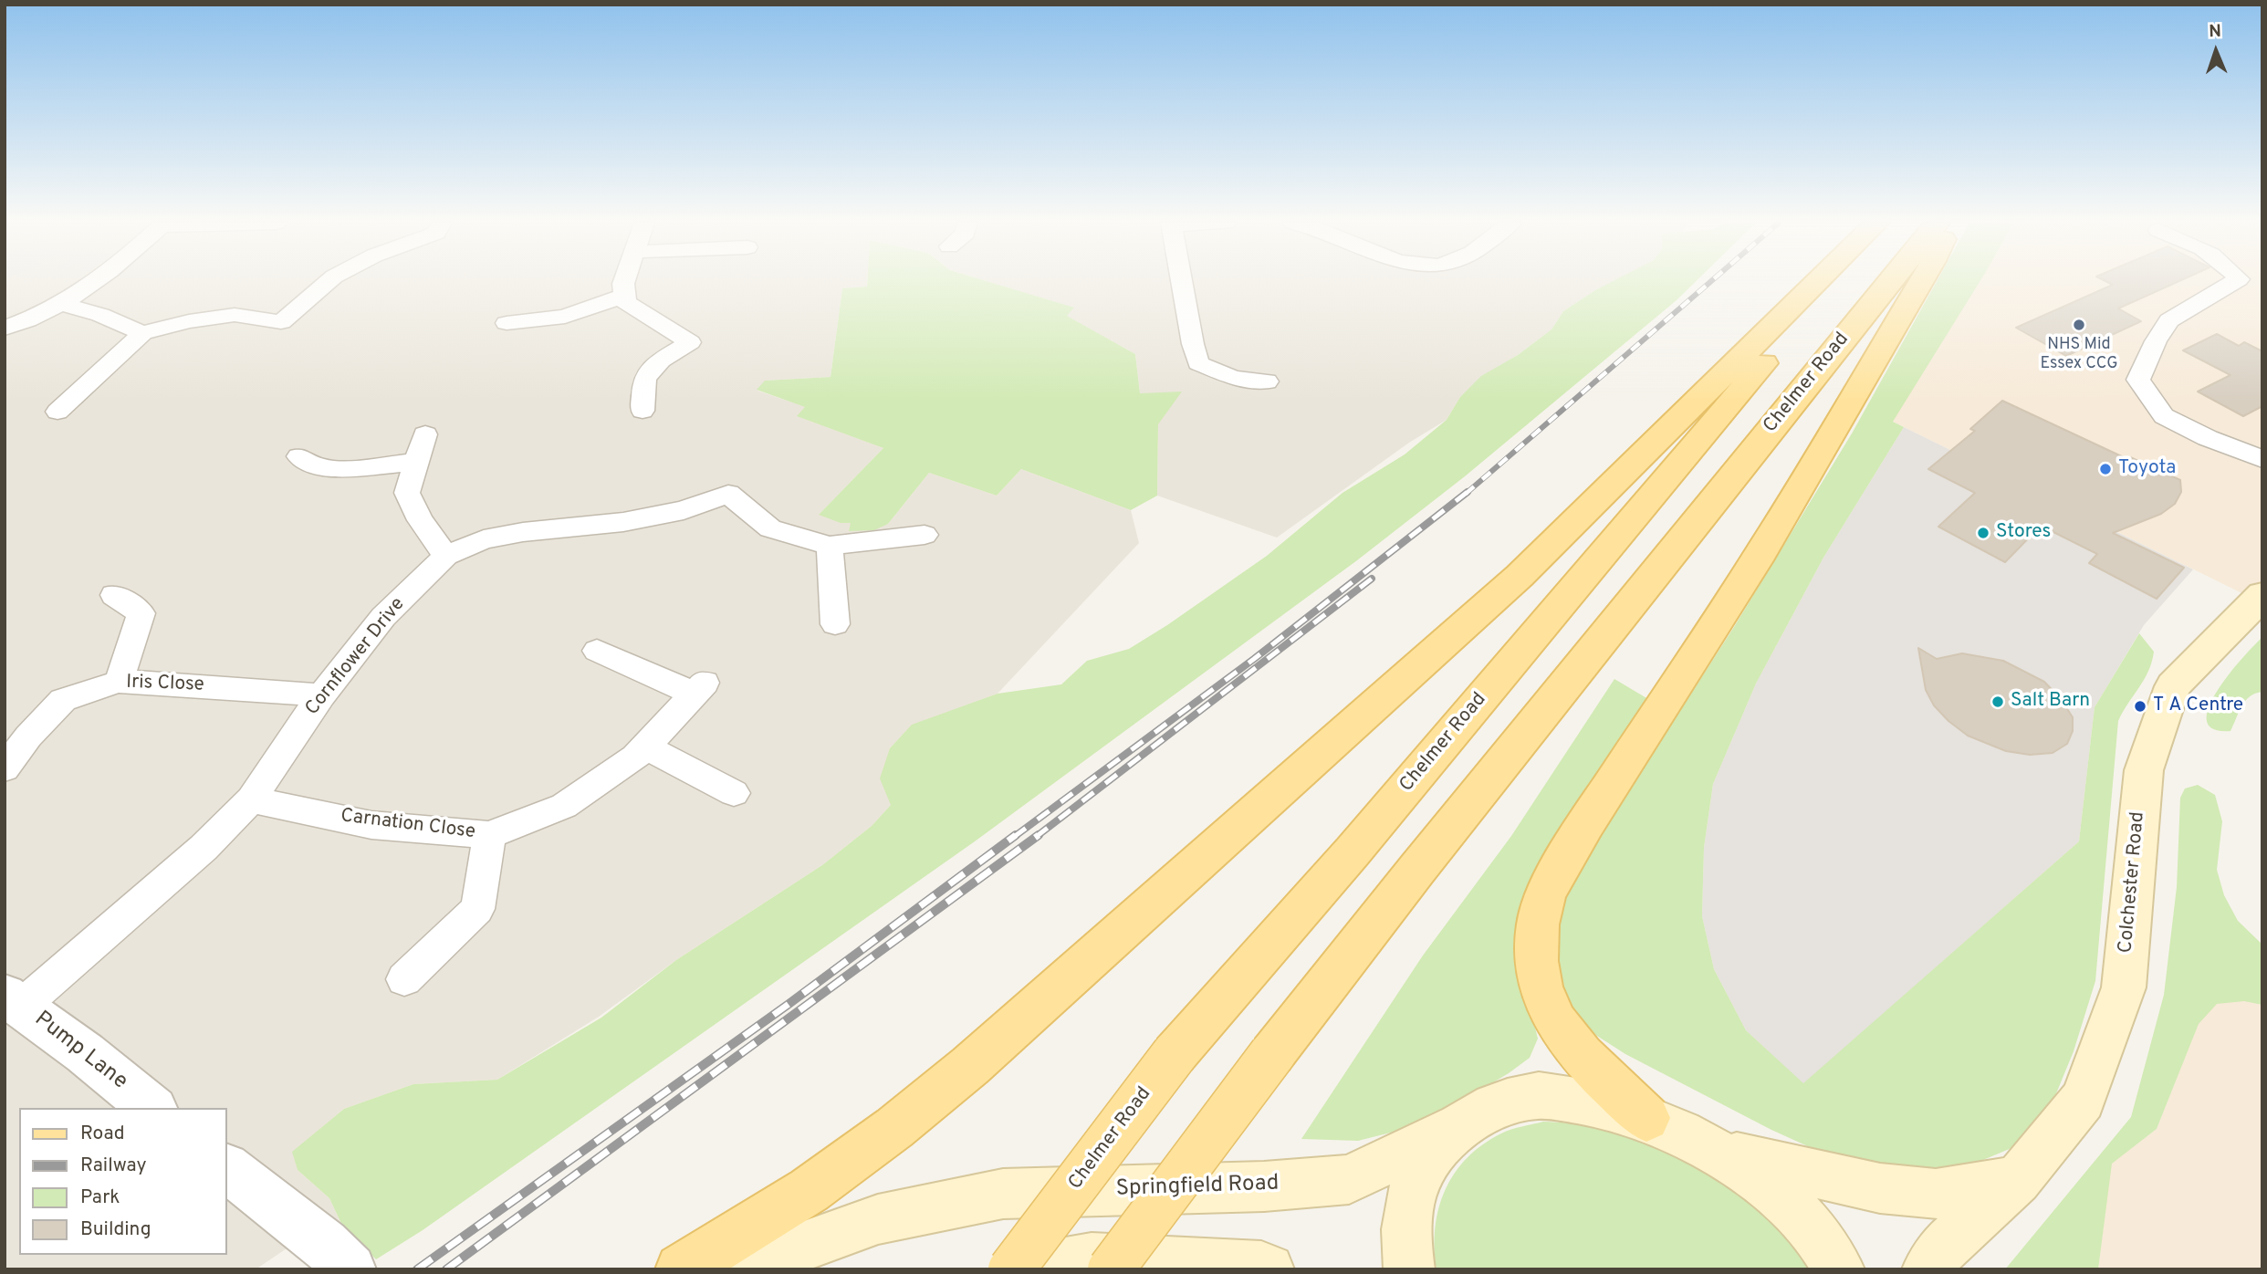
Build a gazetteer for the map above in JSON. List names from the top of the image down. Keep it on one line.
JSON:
{"streets":{"main road":["Chelmer Road","Colchester Road","Springfield Road"],"street":["Cornflower Drive","Iris Close","Carnation Close","Pump Lane"]},"crossings":[["Cornflower Drive","Iris Close"],["Cornflower Drive","Carnation Close"],["Cornflower Drive","Pump Lane"]],"places":["NHS Mid Essex CCG","Toyota","Stores","Salt Barn","T A Centre"],"legend":["Road","Railway","Park","Building"],"north":"top"}
